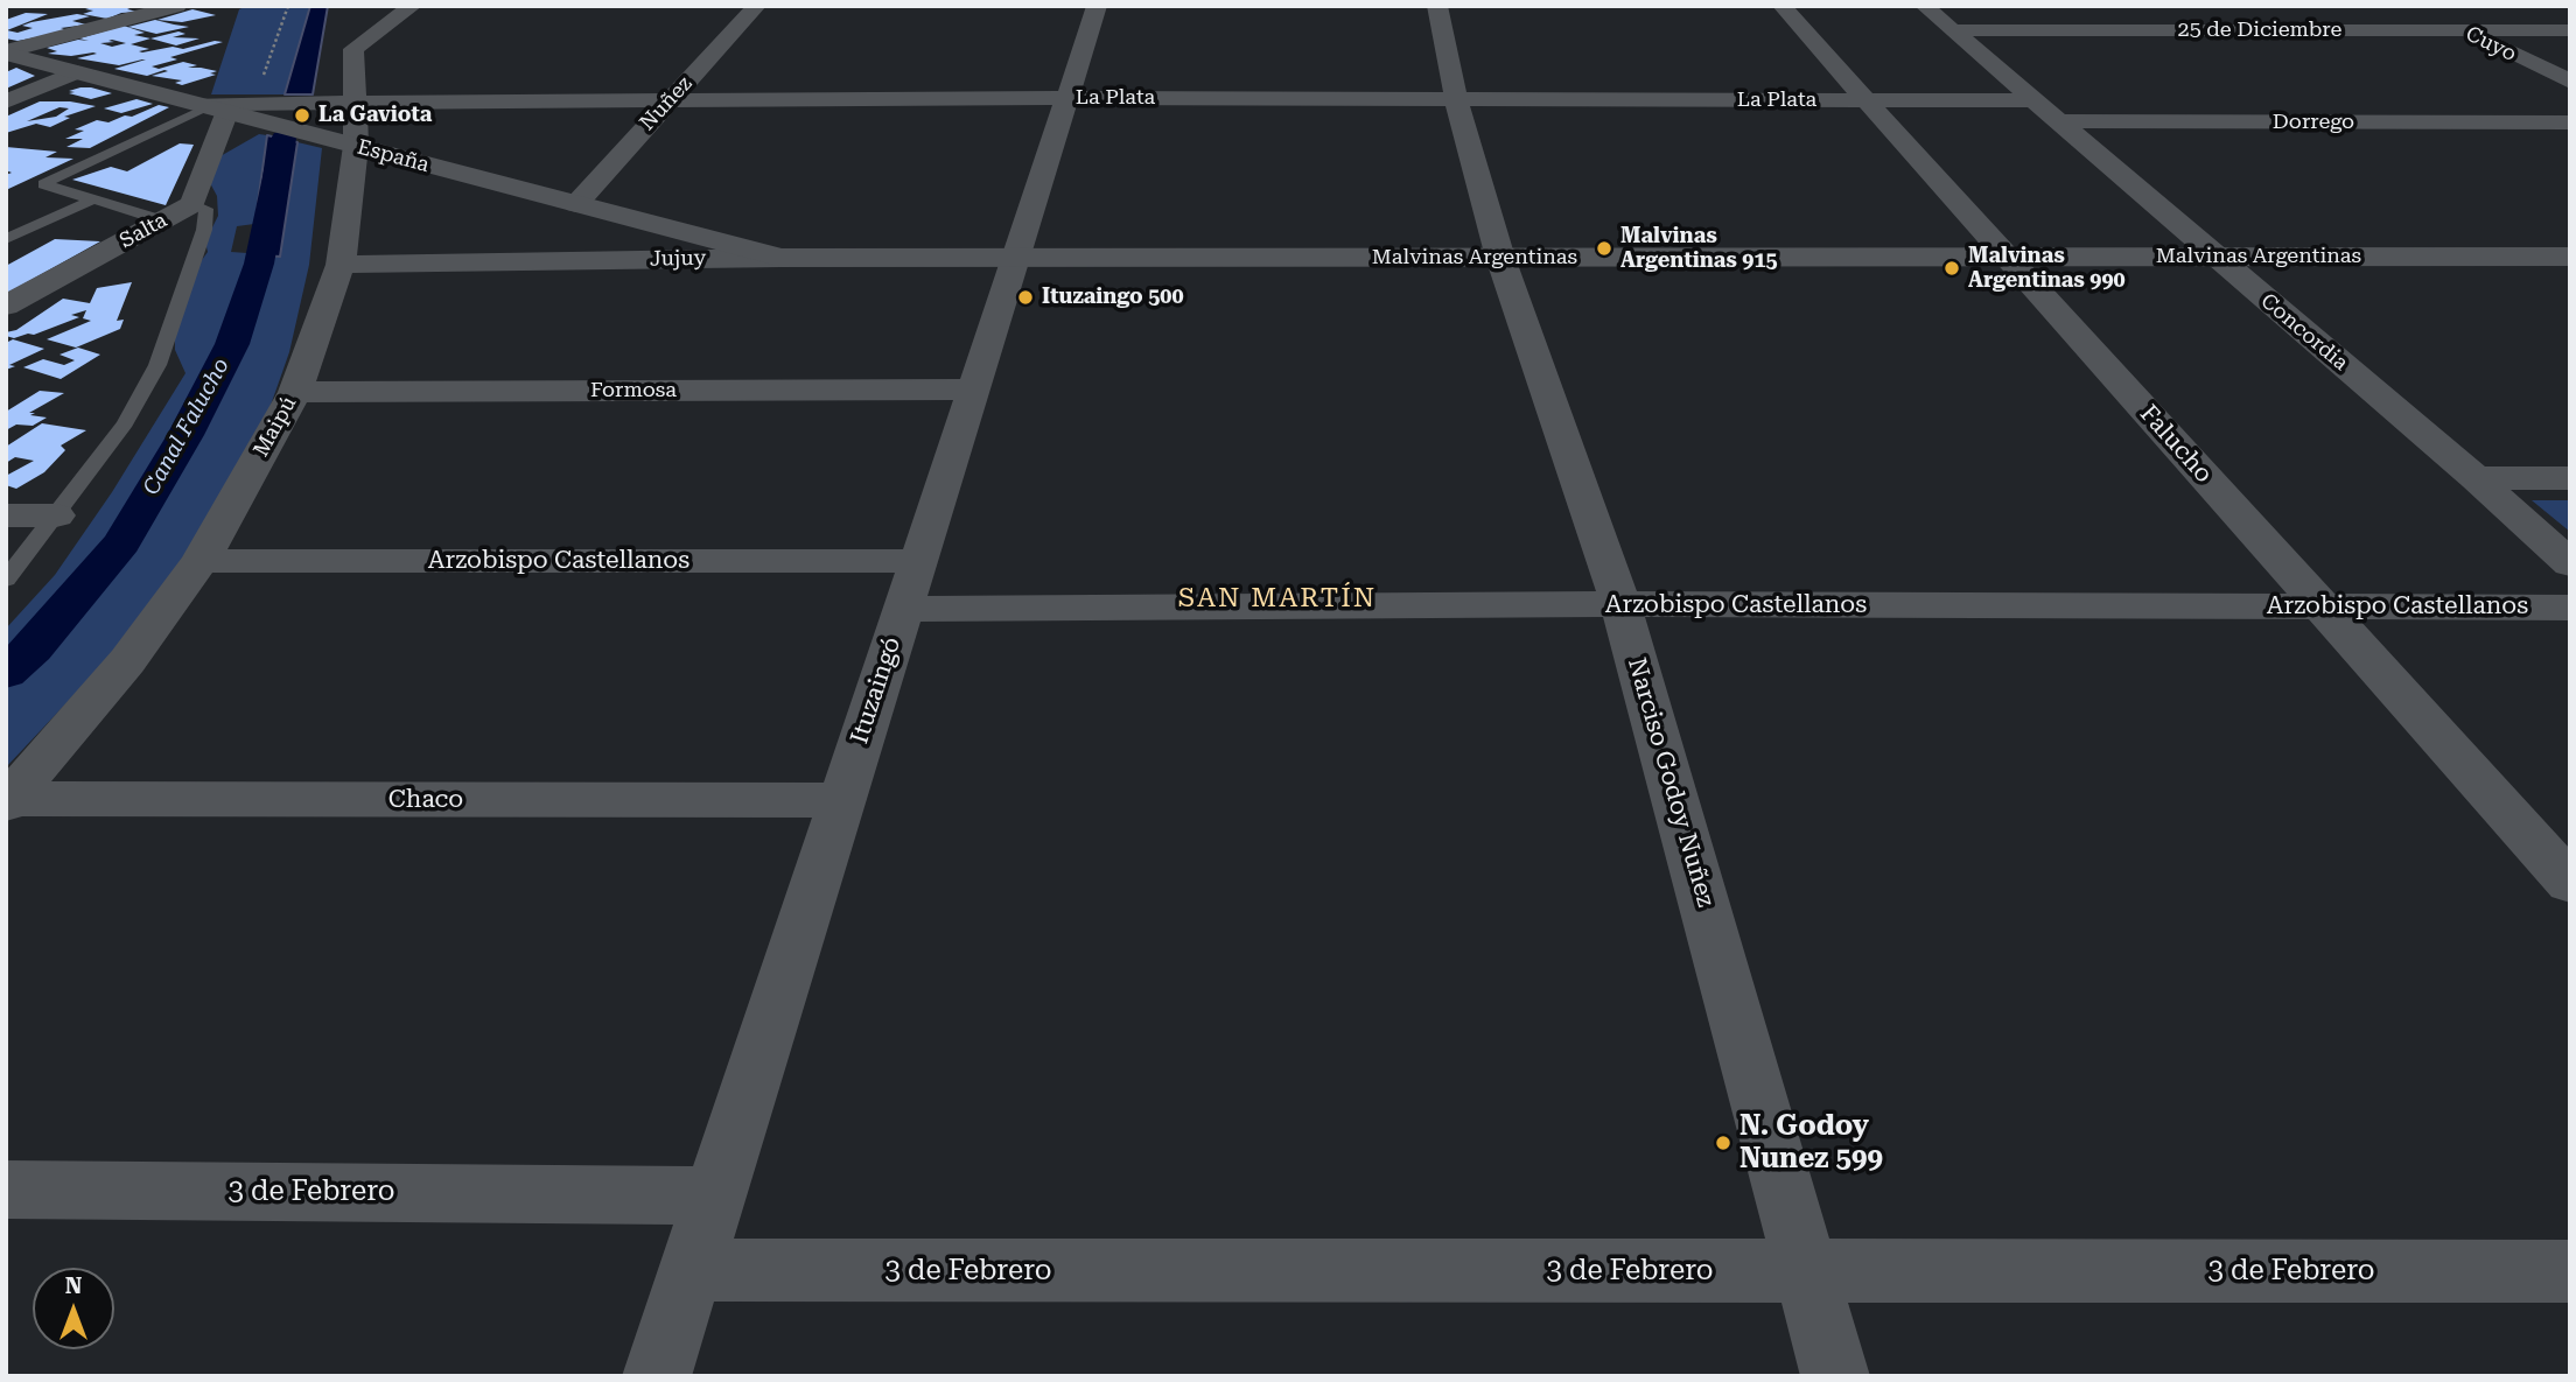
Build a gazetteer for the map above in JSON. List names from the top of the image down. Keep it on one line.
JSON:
{"streets":{"street":["25 de Diciembre","Cuyo","La Plata","Nuñez","Dorrego","España","Salta","Malvinas Argentinas","Jujuy","Concordia","Formosa","Maipú","Falucho","Arzobispo Castellanos","Ituzaingó","Narciso Godoy Nuñez","Chaco","3 de Febrero"]},"crossings":[["25 de Diciembre","Cuyo"],["25 de Diciembre","Concordia"],["La Plata","Nuñez"],["La Plata","España"],["La Plata","Salta"],["La Plata","Concordia"],["La Plata","Maipú"],["La Plata","Falucho"],["La Plata","Ituzaingó"],["La Plata","Narciso Godoy Nuñez"],["Nuñez","España"],["Dorrego","Concordia"],["España","Salta"],["España","Jujuy"],["España","Maipú"],["Malvinas Argentinas","Jujuy"],["Malvinas Argentinas","Concordia"],["Malvinas Argentinas","Falucho"],["Malvinas Argentinas","Ituzaingó"],["Malvinas Argentinas","Narciso Godoy Nuñez"],["Jujuy","Maipú"],["Jujuy","Ituzaingó"],["Formosa","Maipú"],["Formosa","Ituzaingó"],["Maipú","Arzobispo Castellanos"],["Maipú","Chaco"],["Falucho","Arzobispo Castellanos"],["Arzobispo Castellanos","Ituzaingó"],["Arzobispo Castellanos","Narciso Godoy Nuñez"],["Ituzaingó","Chaco"],["Ituzaingó","3 de Febrero"],["Narciso Godoy Nuñez","3 de Febrero"]],"districts":["SAN MARTÍN"],"water":["Canal Falucho"],"places":["La Gaviota","Malvinas Argentinas 915","Malvinas Argentinas 990","Ituzaingo 500","N. Godoy Nunez 599"],"north":"top"}
